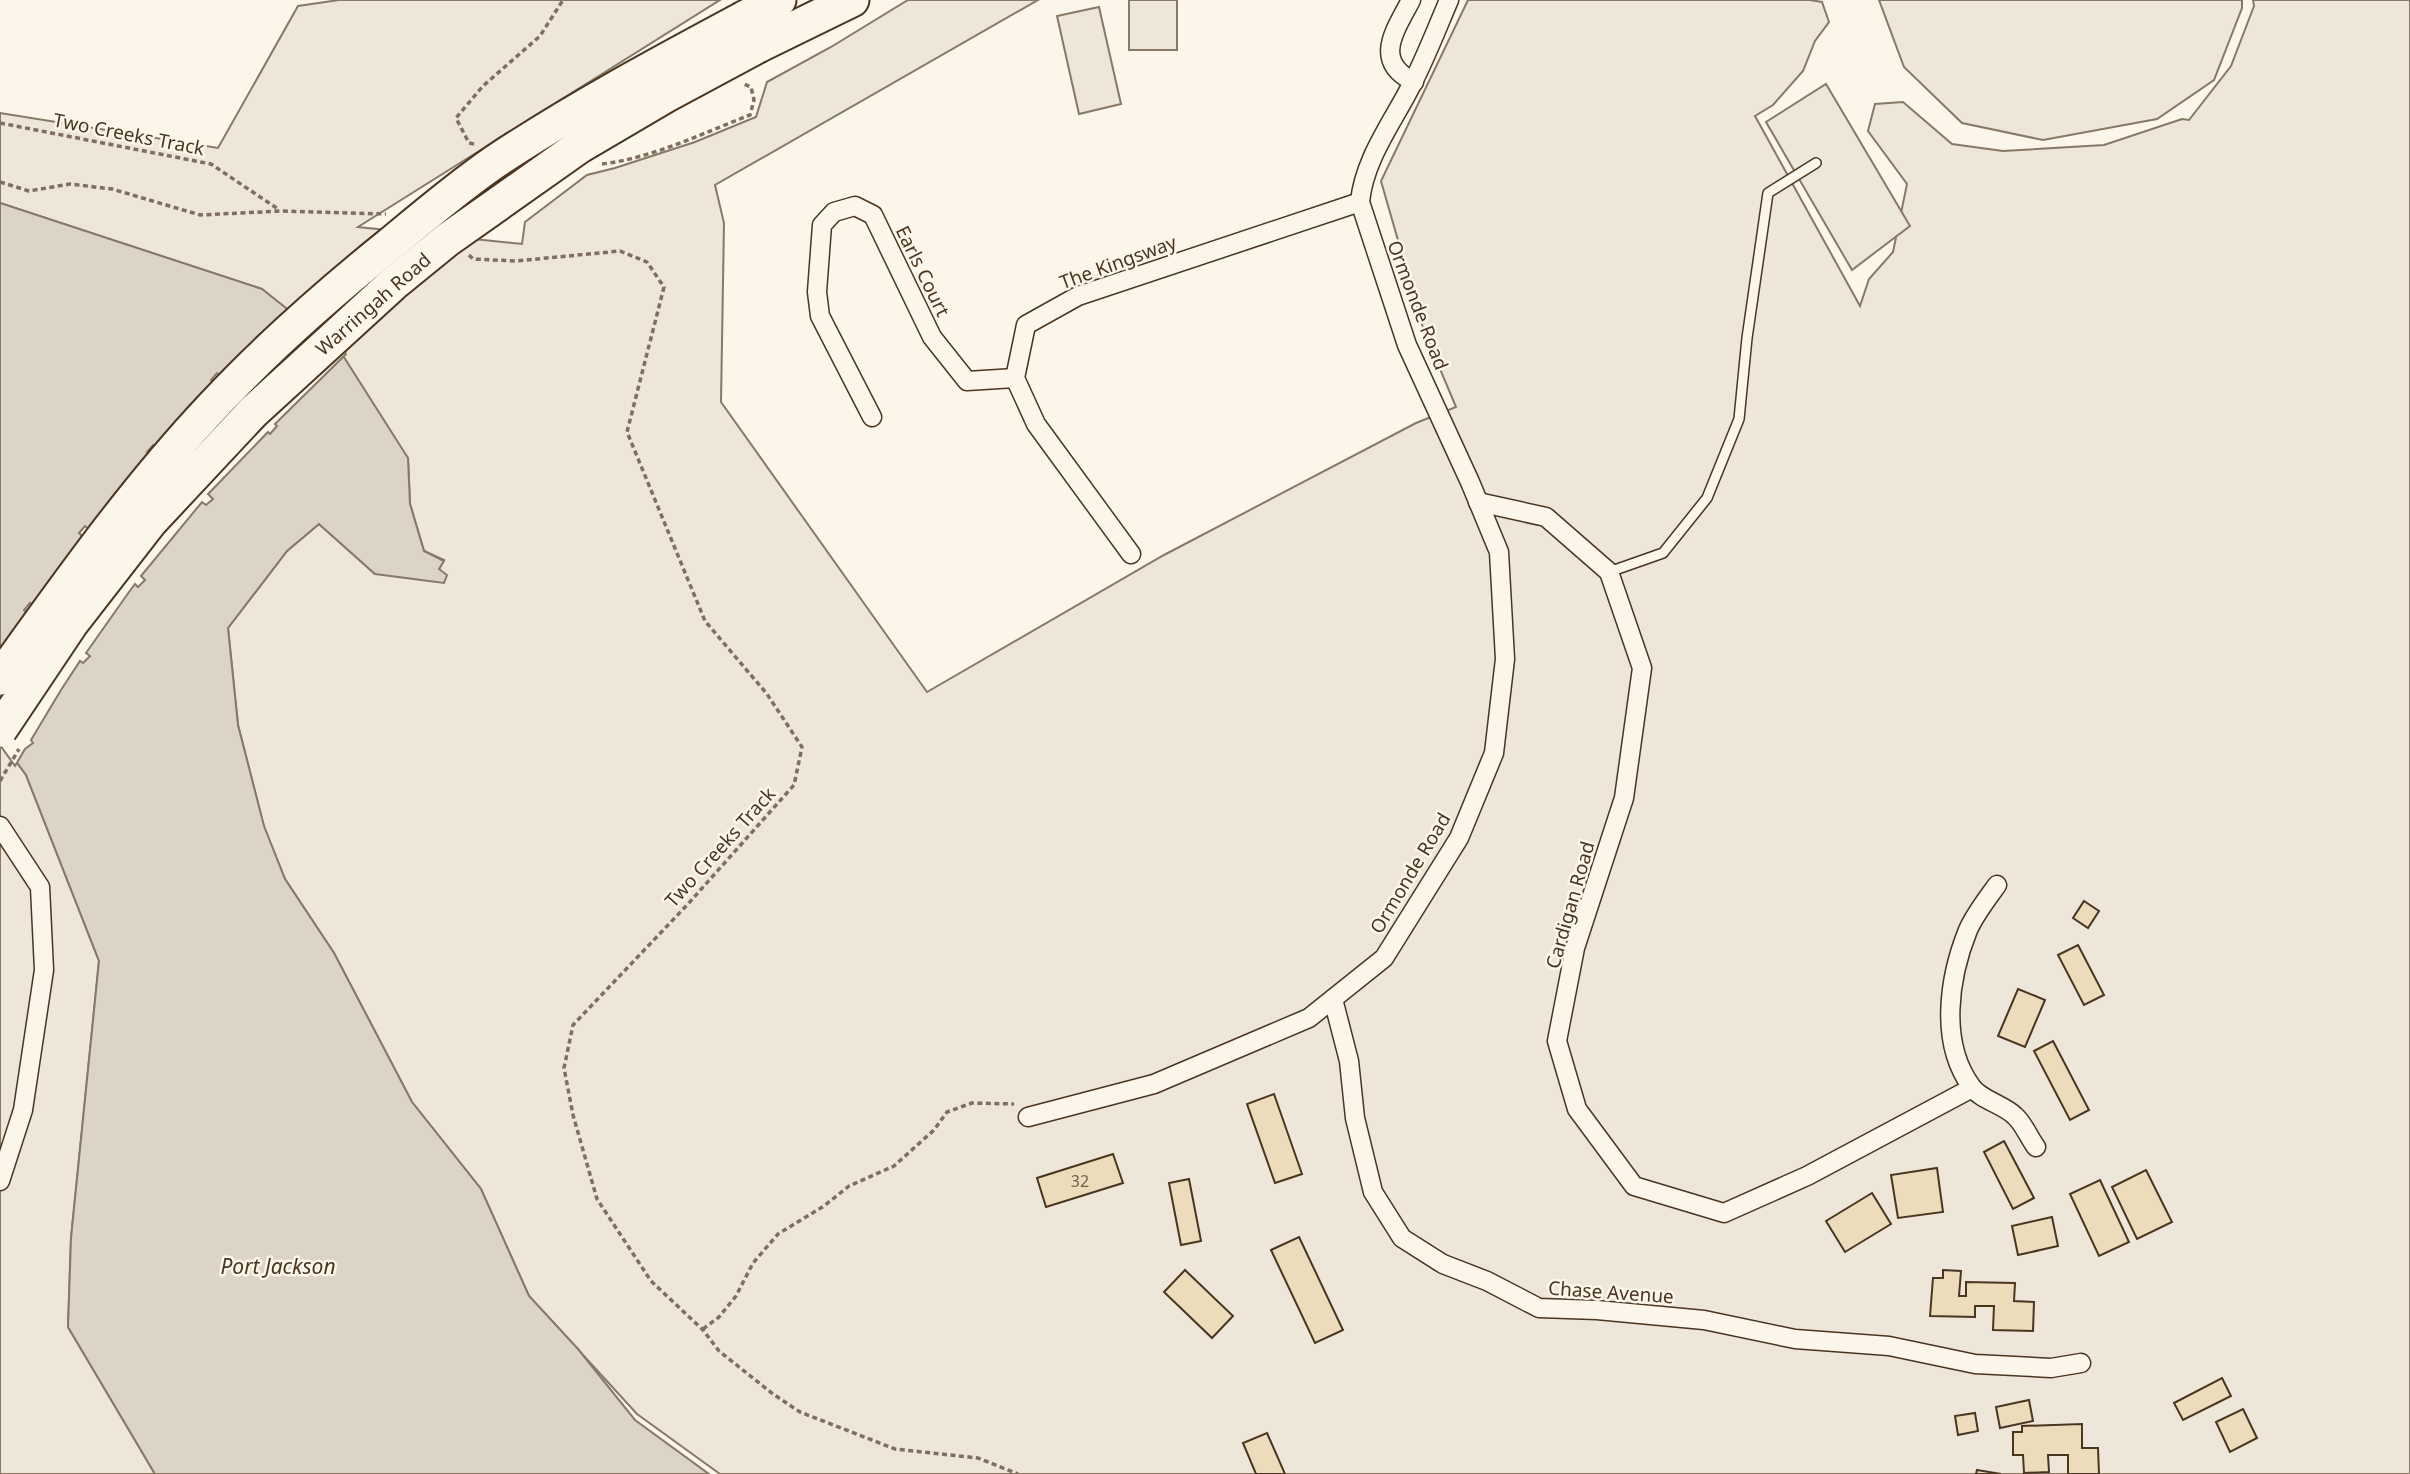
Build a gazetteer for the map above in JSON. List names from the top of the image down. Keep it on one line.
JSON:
{"streets":{"highway":["Warringah Road"],"street":["The Kingsway","Earls Court","Ormonde Road","Cardigan Road","Chase Avenue"],"path":["Two Creeks Track"]},"crossings":[["The Kingsway","Earls Court"],["The Kingsway","Ormonde Road"],["Ormonde Road","Cardigan Road"],["Ormonde Road","Chase Avenue"]],"water":["Port Jackson"],"house_numbers":["32"]}
